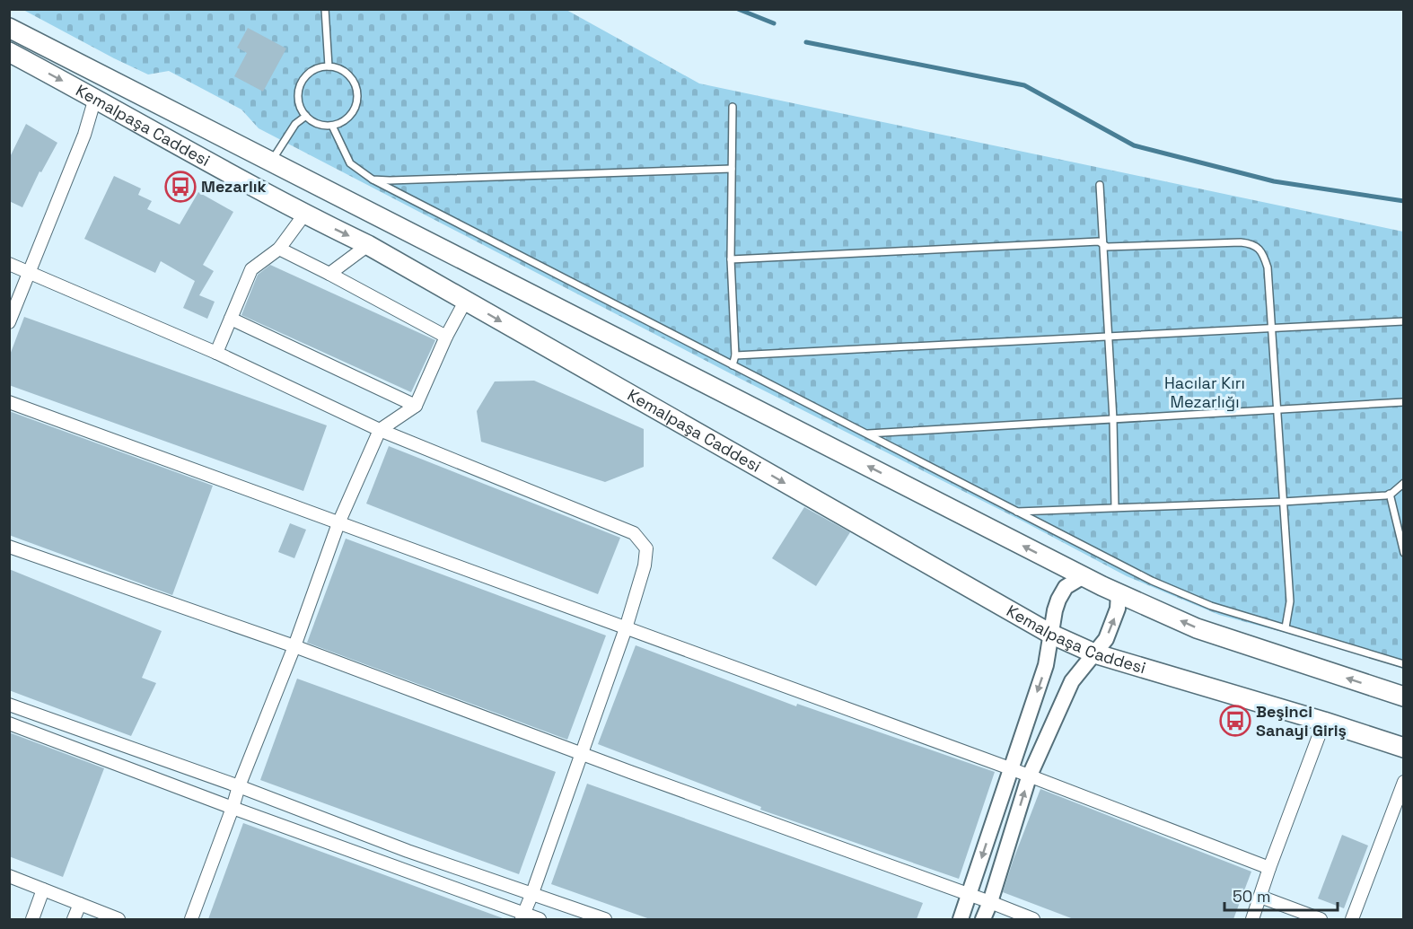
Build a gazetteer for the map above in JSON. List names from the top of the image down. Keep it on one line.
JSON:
{"streets":{"main road":["Kemalpaşa Caddesi"]},"parks":["Hacılar Kırı Mezarlığı"],"places":{"bus stop":["Mezarlık","Beşinci Sanayi Giriş"]},"scale_bar":"50 m"}
